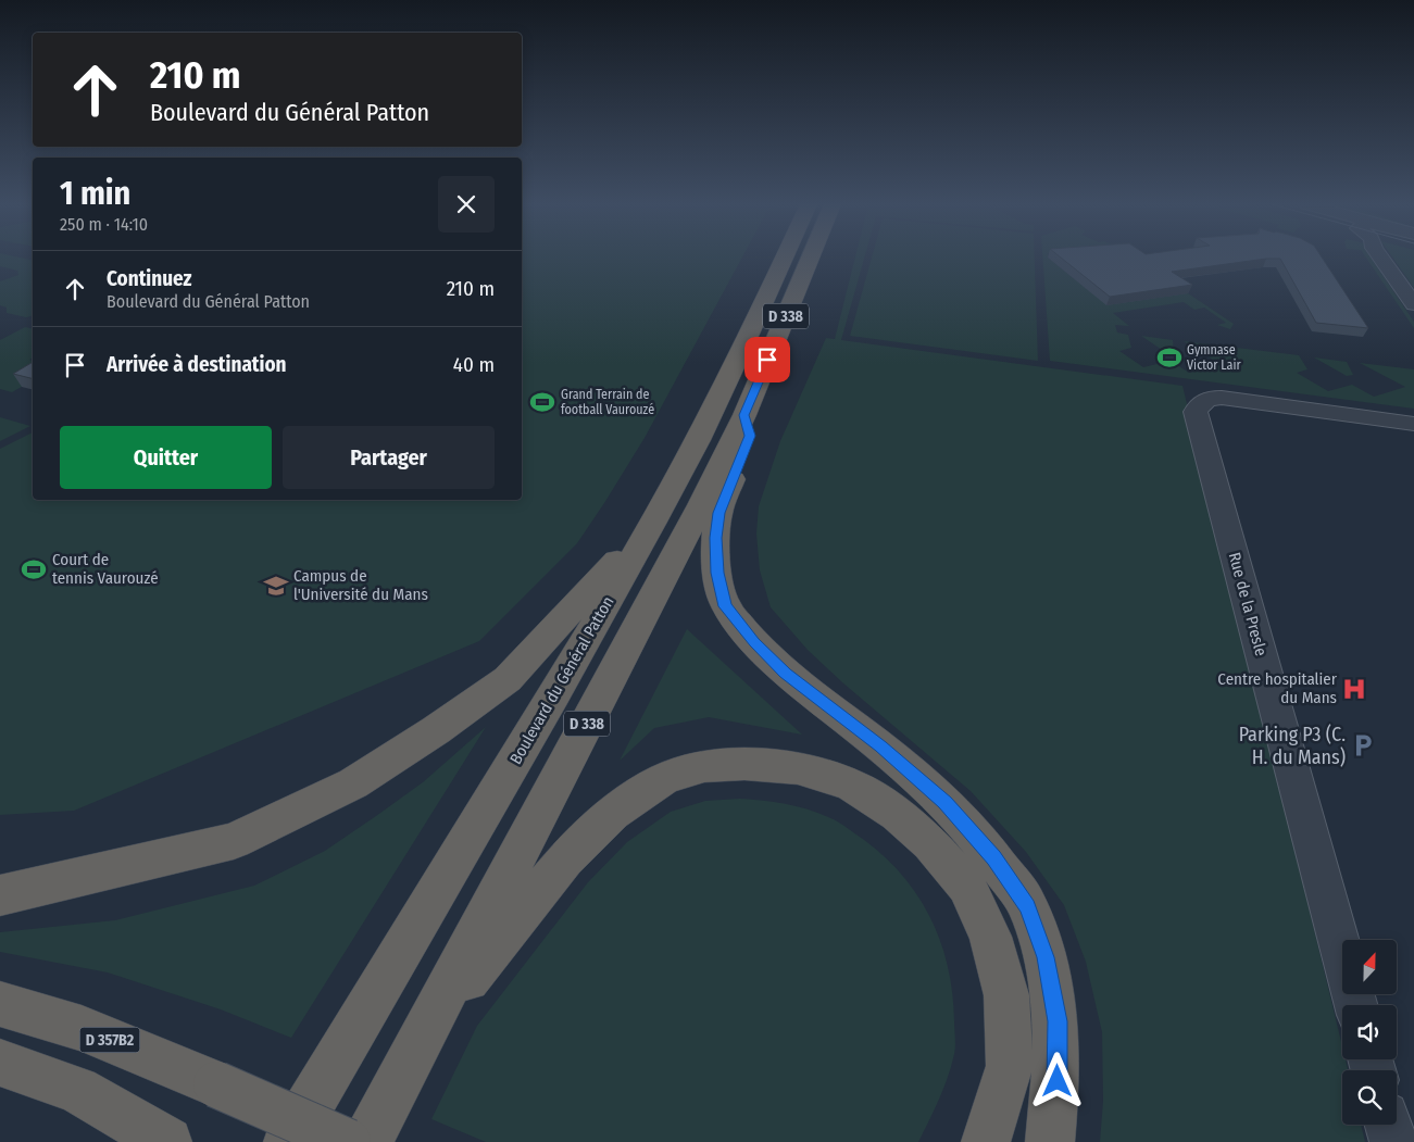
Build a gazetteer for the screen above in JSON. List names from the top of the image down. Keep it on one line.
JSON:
{"streets":{"highway":["D 338","Boulevard du Général Patton","D 357B2"],"street":["Rue de la Presle"]},"places":{"sports":["Gymnase Victor Lair","Grand Terrain de football Vaurouzé","Court de tennis Vaurouzé"],"school or university":["Campus de l'Université du Mans"],"hospital":["Centre hospitalier du Mans"],"parking":["Parking P3 (C. H. du Mans)"]},"north":"top","page":{"turn":["210 m","Boulevard du Général Patton"],"heading":["1 min","250 m · 14:10"],"list":[{"name":"Continuez","note":"Boulevard du Général Patton","value":"210 m"},{"name":"Arrivée à destination","value":"40 m"}],"buttons":["Quitter","Partager"]}}
